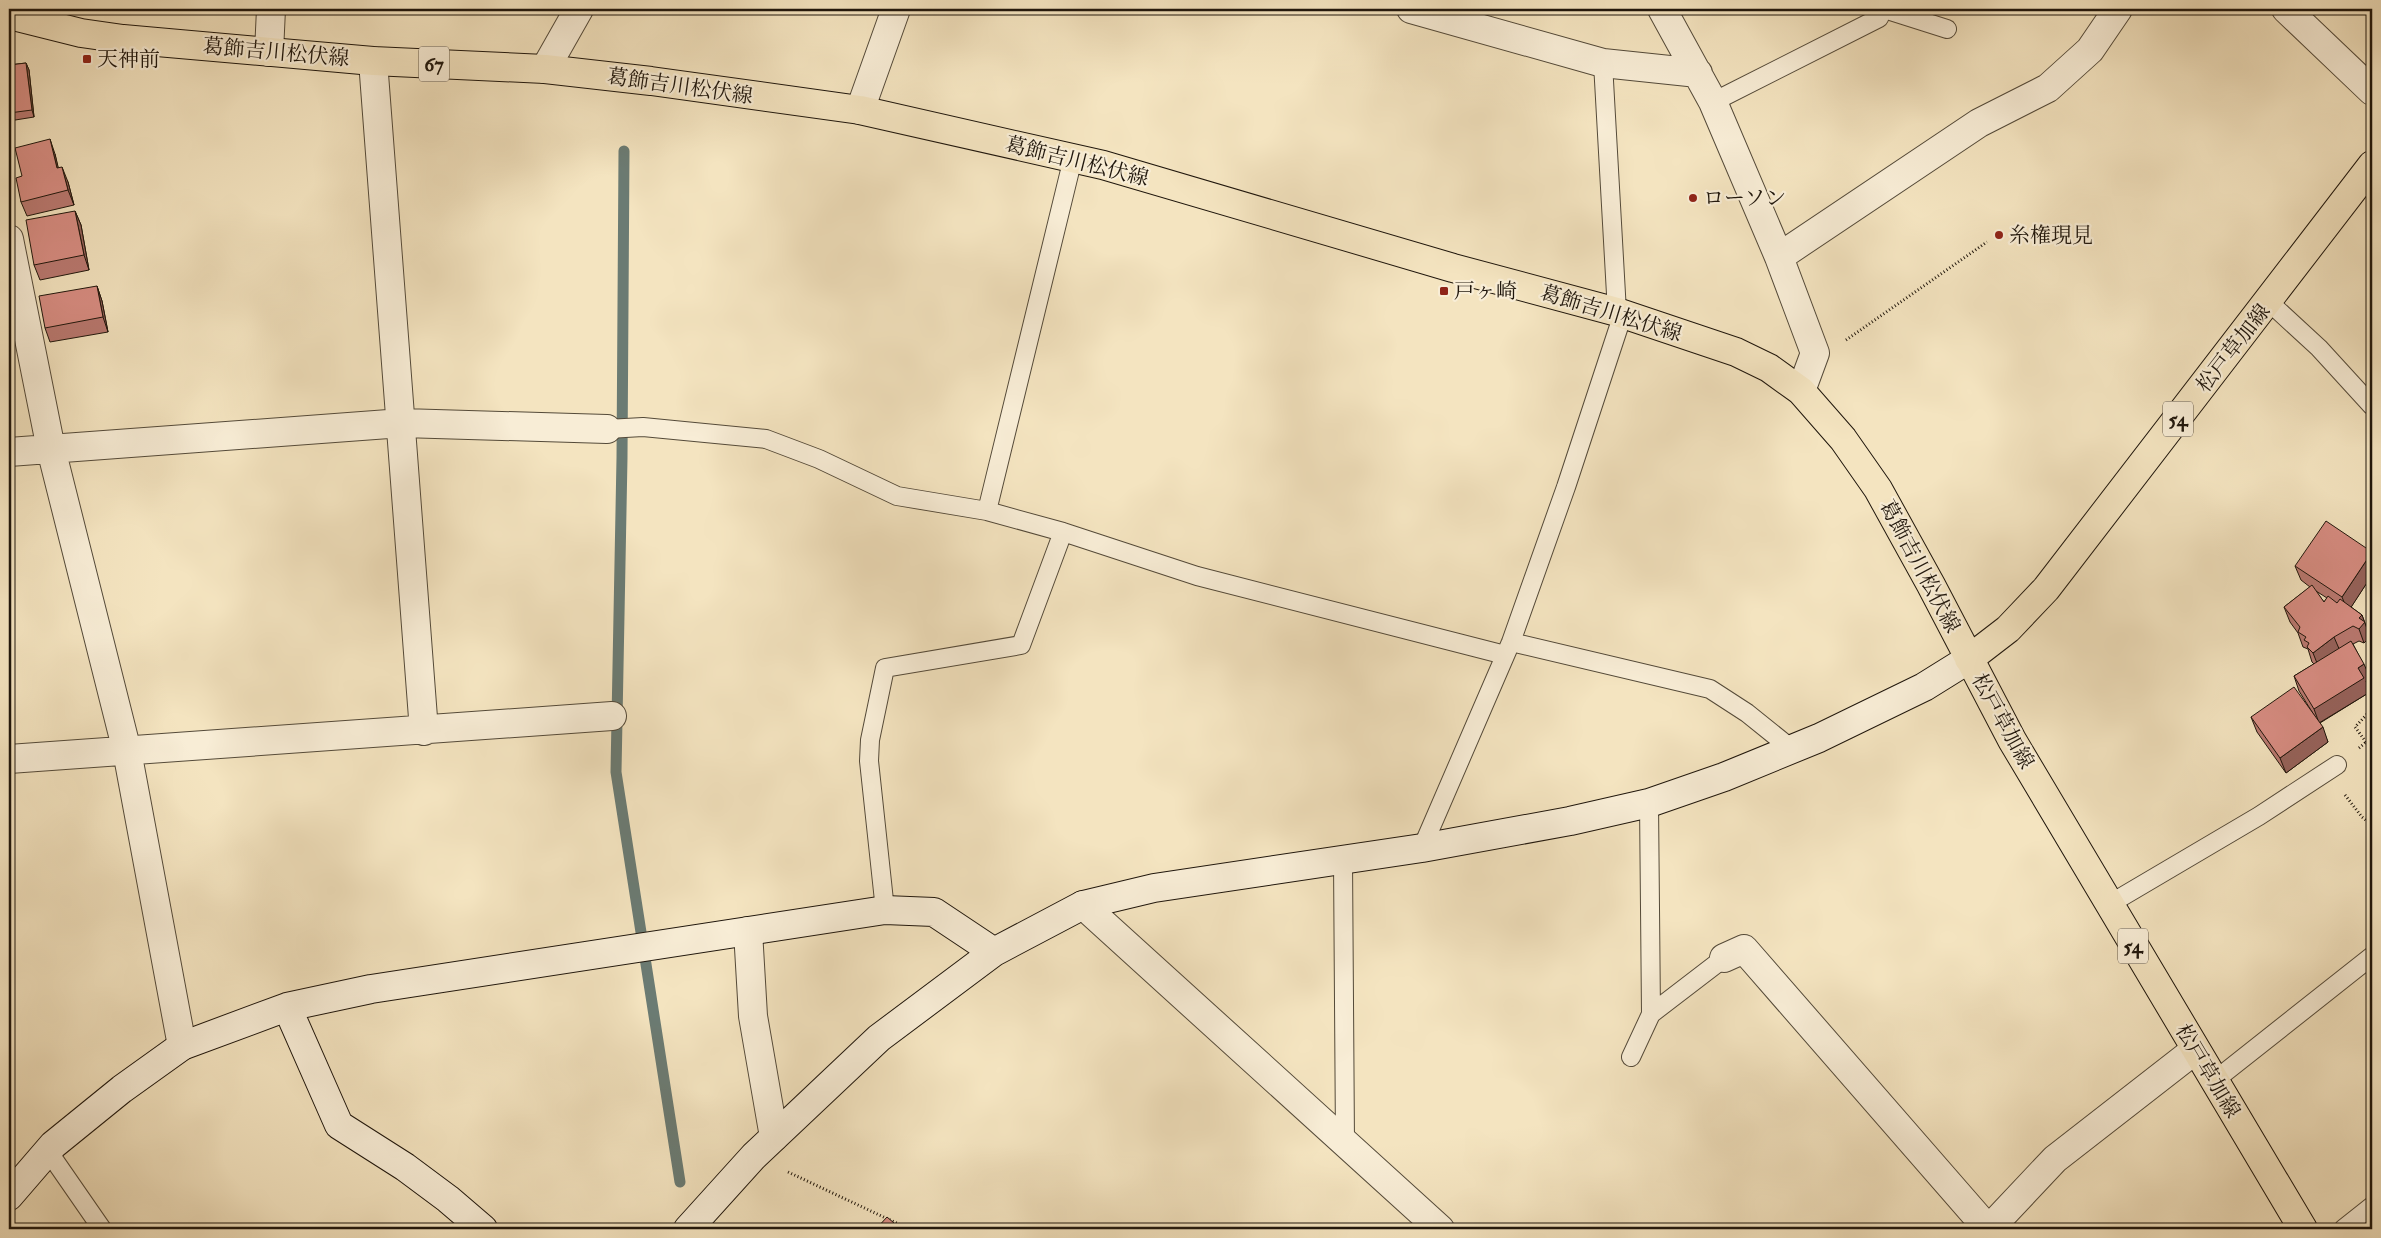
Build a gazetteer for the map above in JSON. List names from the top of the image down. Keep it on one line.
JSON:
{"streets":{"main road":["葛飾吉川松伏線","67","松戸草加線","54"]},"crossings":[["葛飾吉川松伏線","松戸草加線"]],"places":{"transit":["天神前","戸ヶ崎"],"other":["ローソン","糸権現見"]}}
